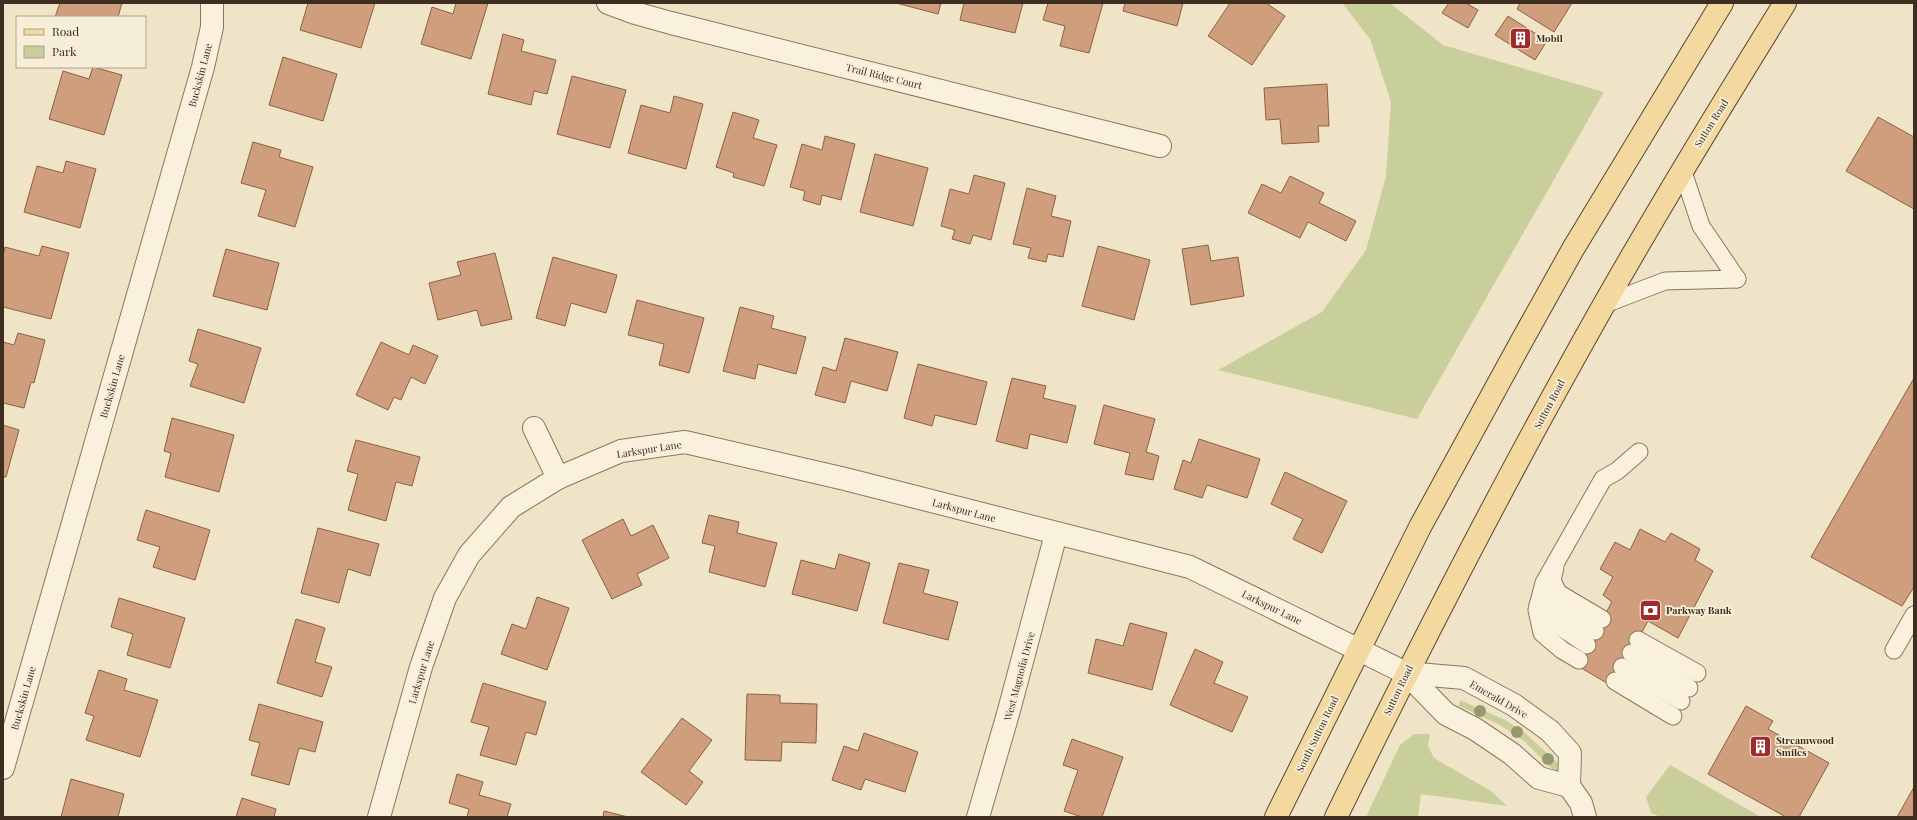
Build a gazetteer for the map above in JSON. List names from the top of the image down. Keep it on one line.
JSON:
{"streets":{"main road":["Sutton Road","South Sutton Road"],"street":["Buckskin Lane","Trail Ridge Court","Larkspur Lane","West Magnolia Drive","Emerald Drive"]},"crossings":[["Sutton Road","Emerald Drive"],["Larkspur Lane","West Magnolia Drive"],["Larkspur Lane","Emerald Drive"],["Larkspur Lane","South Sutton Road"],["Emerald Drive","South Sutton Road"]],"places":{"building":["Mobil","Streamwood Smiles"],"bank":["Parkway Bank"]},"legend":["Road","Park"]}
